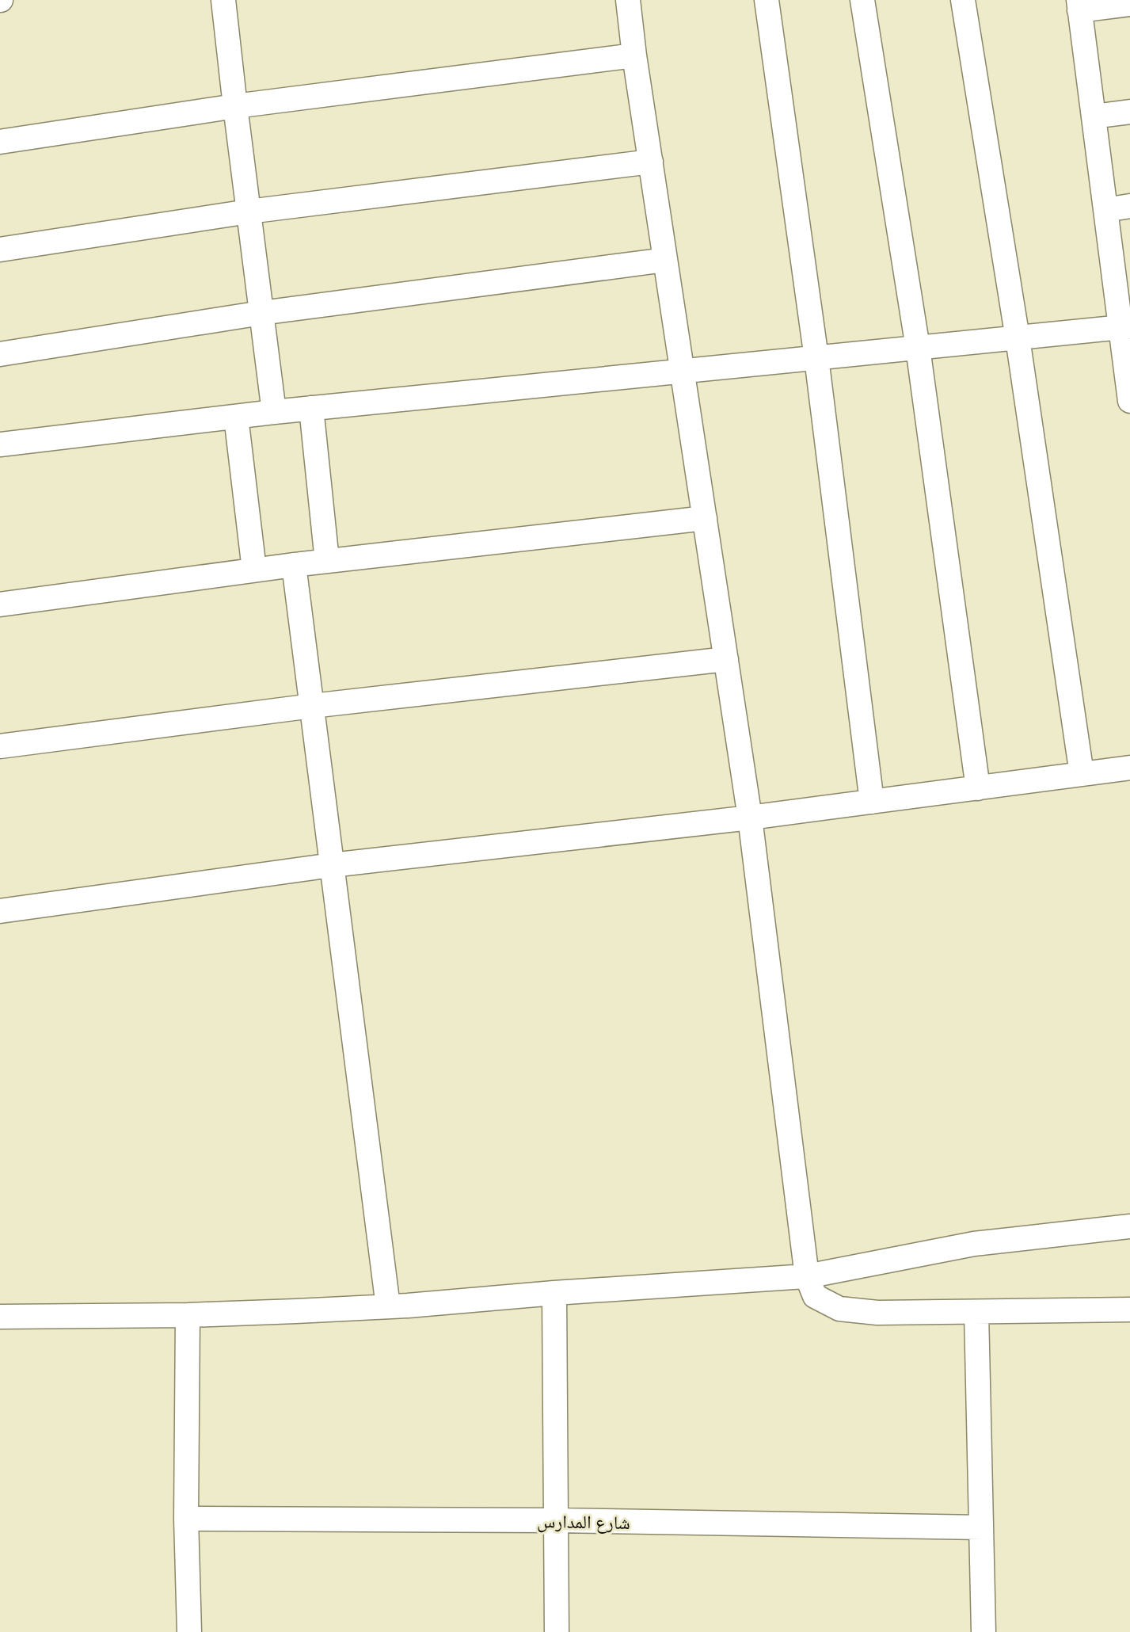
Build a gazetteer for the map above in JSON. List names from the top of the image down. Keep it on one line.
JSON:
{"streets":{"street":["شارع المدارس"]}}
